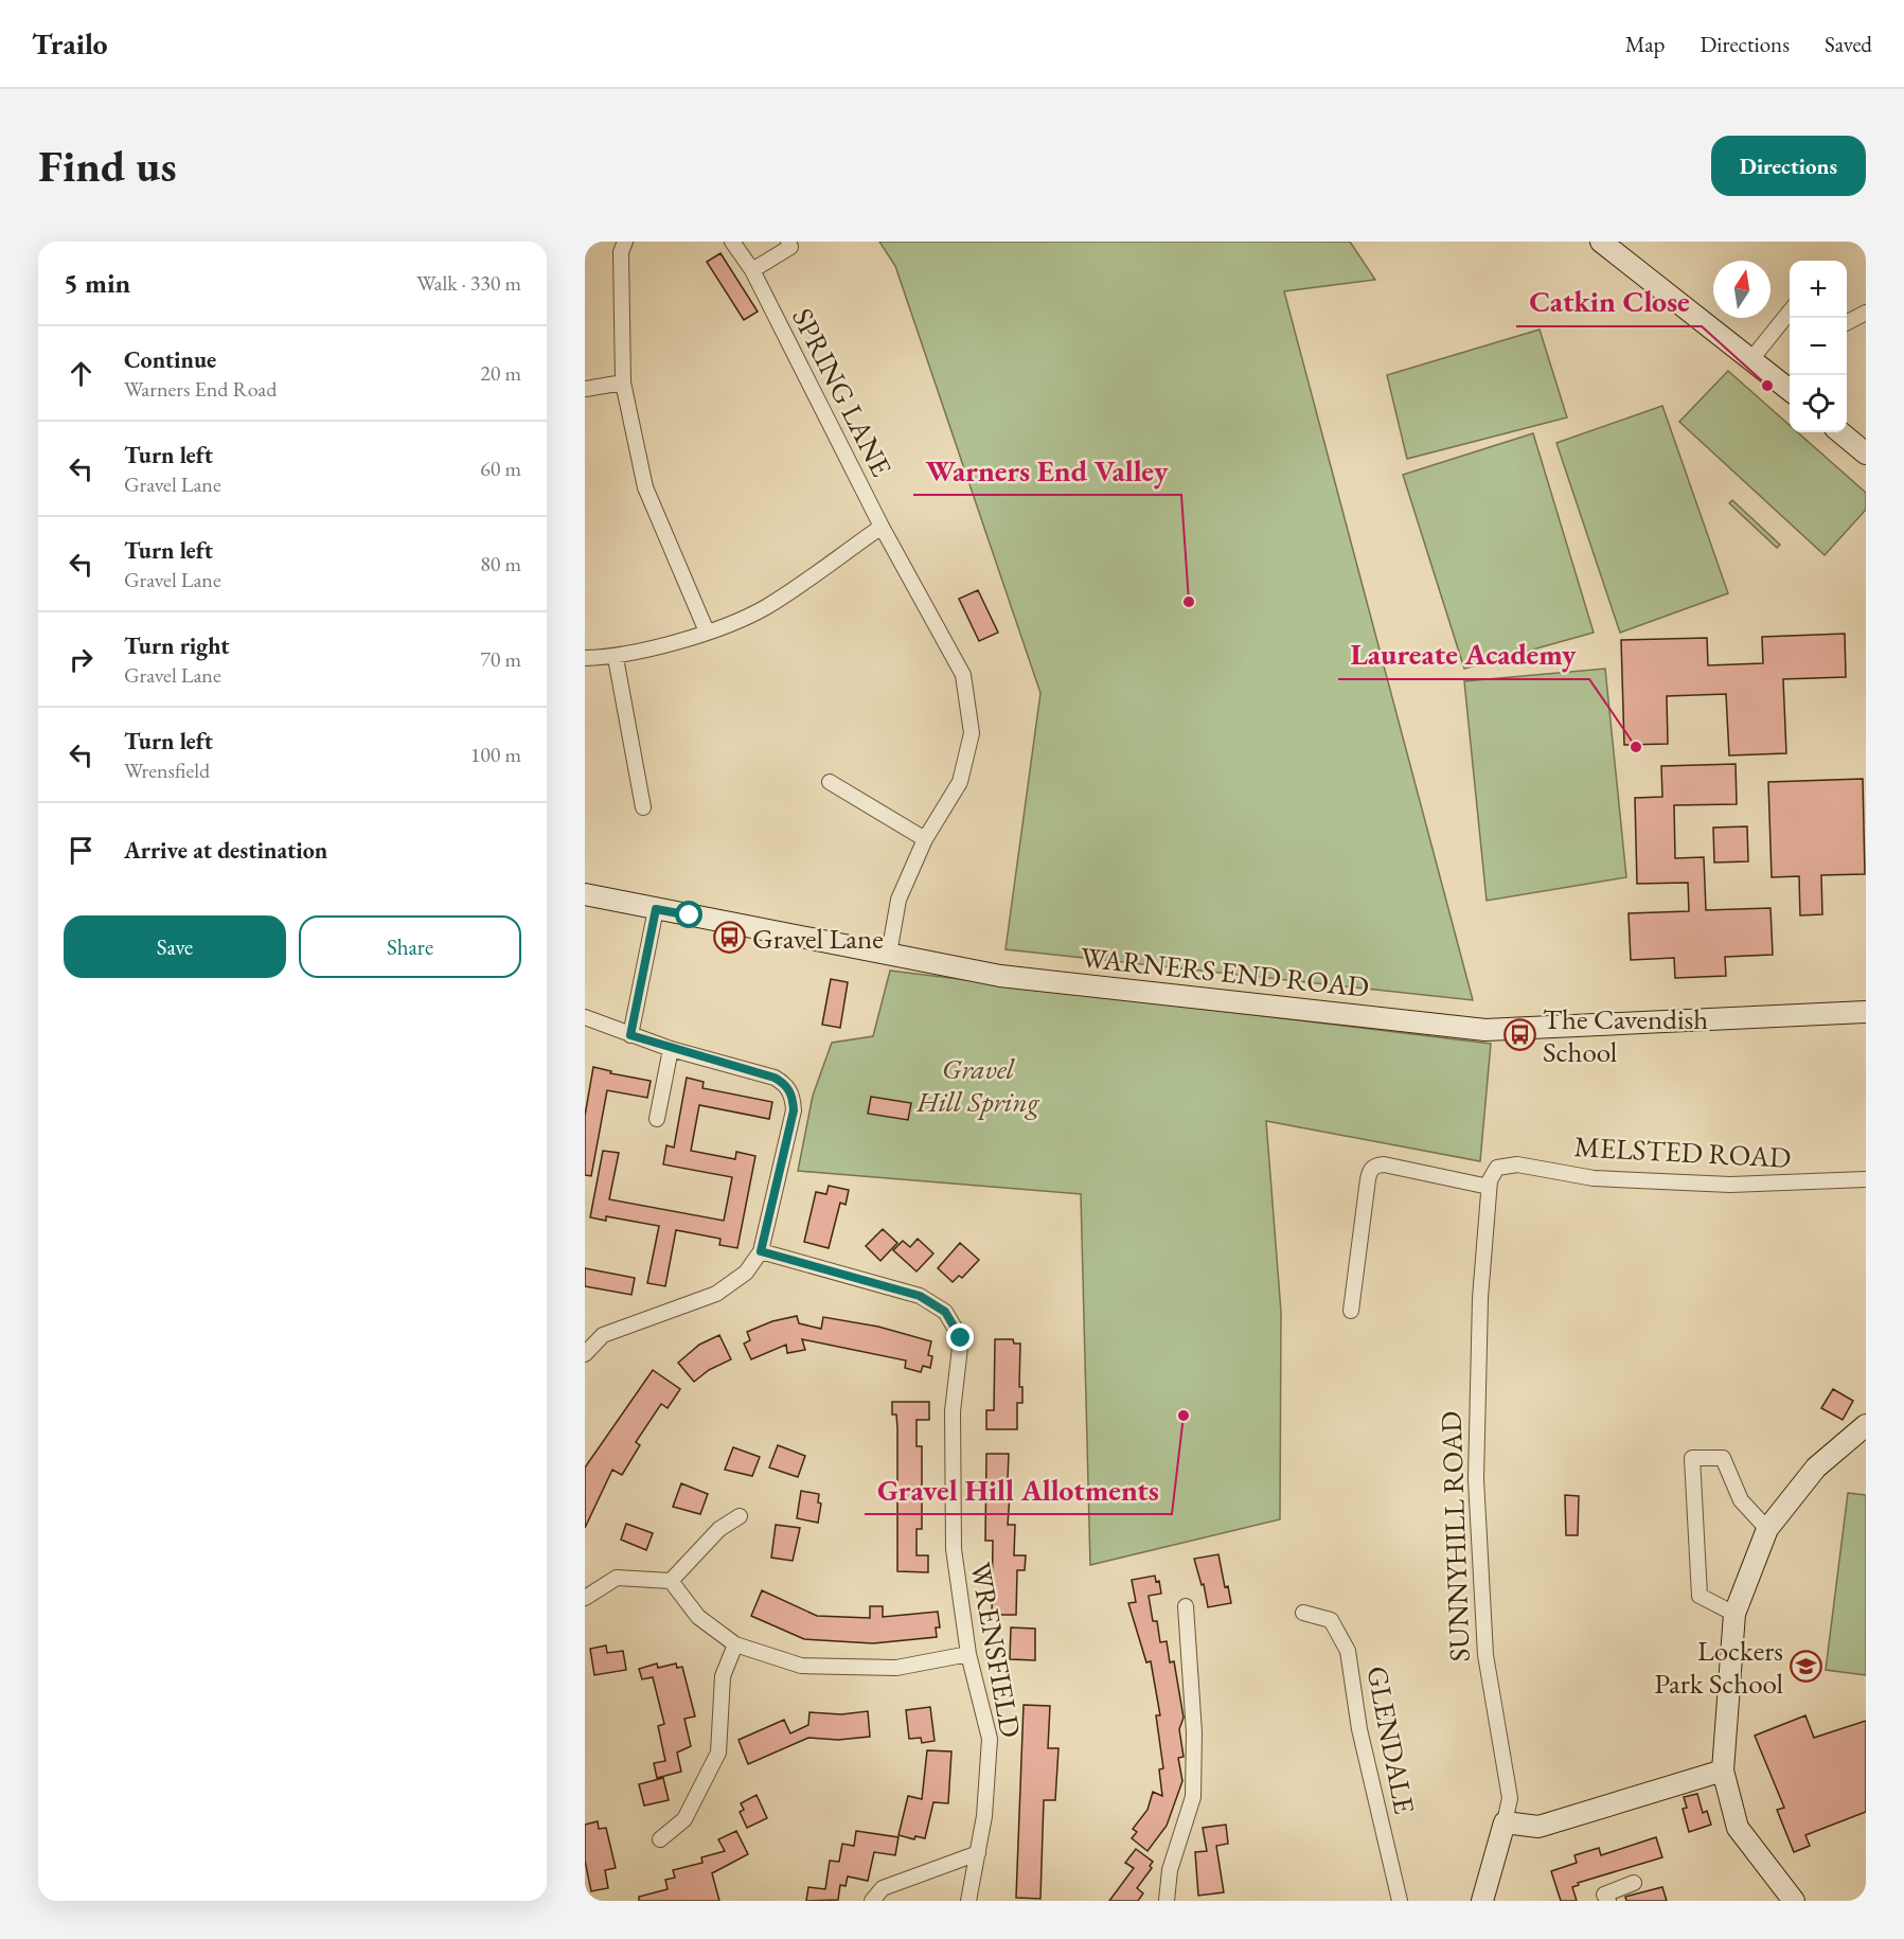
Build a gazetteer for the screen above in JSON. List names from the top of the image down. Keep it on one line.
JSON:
{"streets":{"street":["SPRING LANE","WARNERS END ROAD","MELSTED ROAD","SUNNYHILL ROAD","WRENSFIELD","GLENDALE"]},"crossings":[["SPRING LANE","WARNERS END ROAD"],["MELSTED ROAD","SUNNYHILL ROAD"]],"parks":["Gravel Hill Spring"],"places":{"other":["Catkin Close","Warners End Valley","Laureate Academy","Gravel Hill Allotments"],"bus stop":["Gravel Lane","The Cavendish School"],"school or university":["Lockers Park School"]},"north":"top","page":{"header":"Trailo","nav":["Map","Directions","Saved"],"buttons":["Directions",["Save","Share"]],"title":"Find us","heading":["5 min","Walk · 330 m"],"map_buttons":["+","−"],"list":[["Continue","Warners End Road","20 m"],["Turn left","Gravel Lane","60 m"],["Turn left","Gravel Lane","80 m"],["Turn right","Gravel Lane","70 m"],["Turn left","Wrensfield","100 m"],"Arrive at destination"]}}
